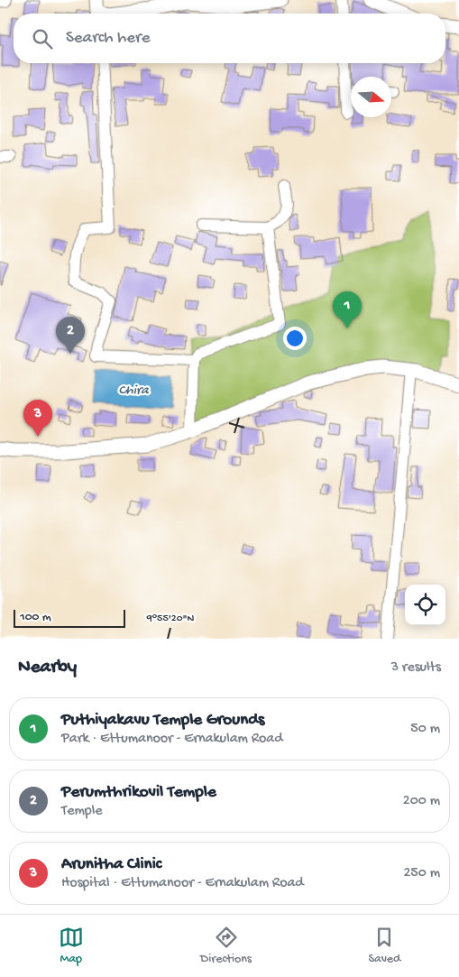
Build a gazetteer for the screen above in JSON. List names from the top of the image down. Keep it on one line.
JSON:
{"water":["Chira"],"scale_bar":"100 m","north":"right","page":{"search":"Search here","pins":["1","2","3"],"scale":"100 m","heading":["Nearby","3 results"],"list":[{"mark":"1","name":"Puthiyakavu Temple Grounds","note":"Park · Ettumanoor - Ernakulam Road","value":"50 m"},{"mark":"2","name":"Perumthrikovil Temple","note":"Temple","value":"200 m"},{"mark":"3","name":"Arunitha Clinic","note":"Hospital · Ettumanoor - Ernakulam Road","value":"250 m"}],"nav":["Map","Directions","Saved"]},"coordinates":["9°55'20\"N"]}
